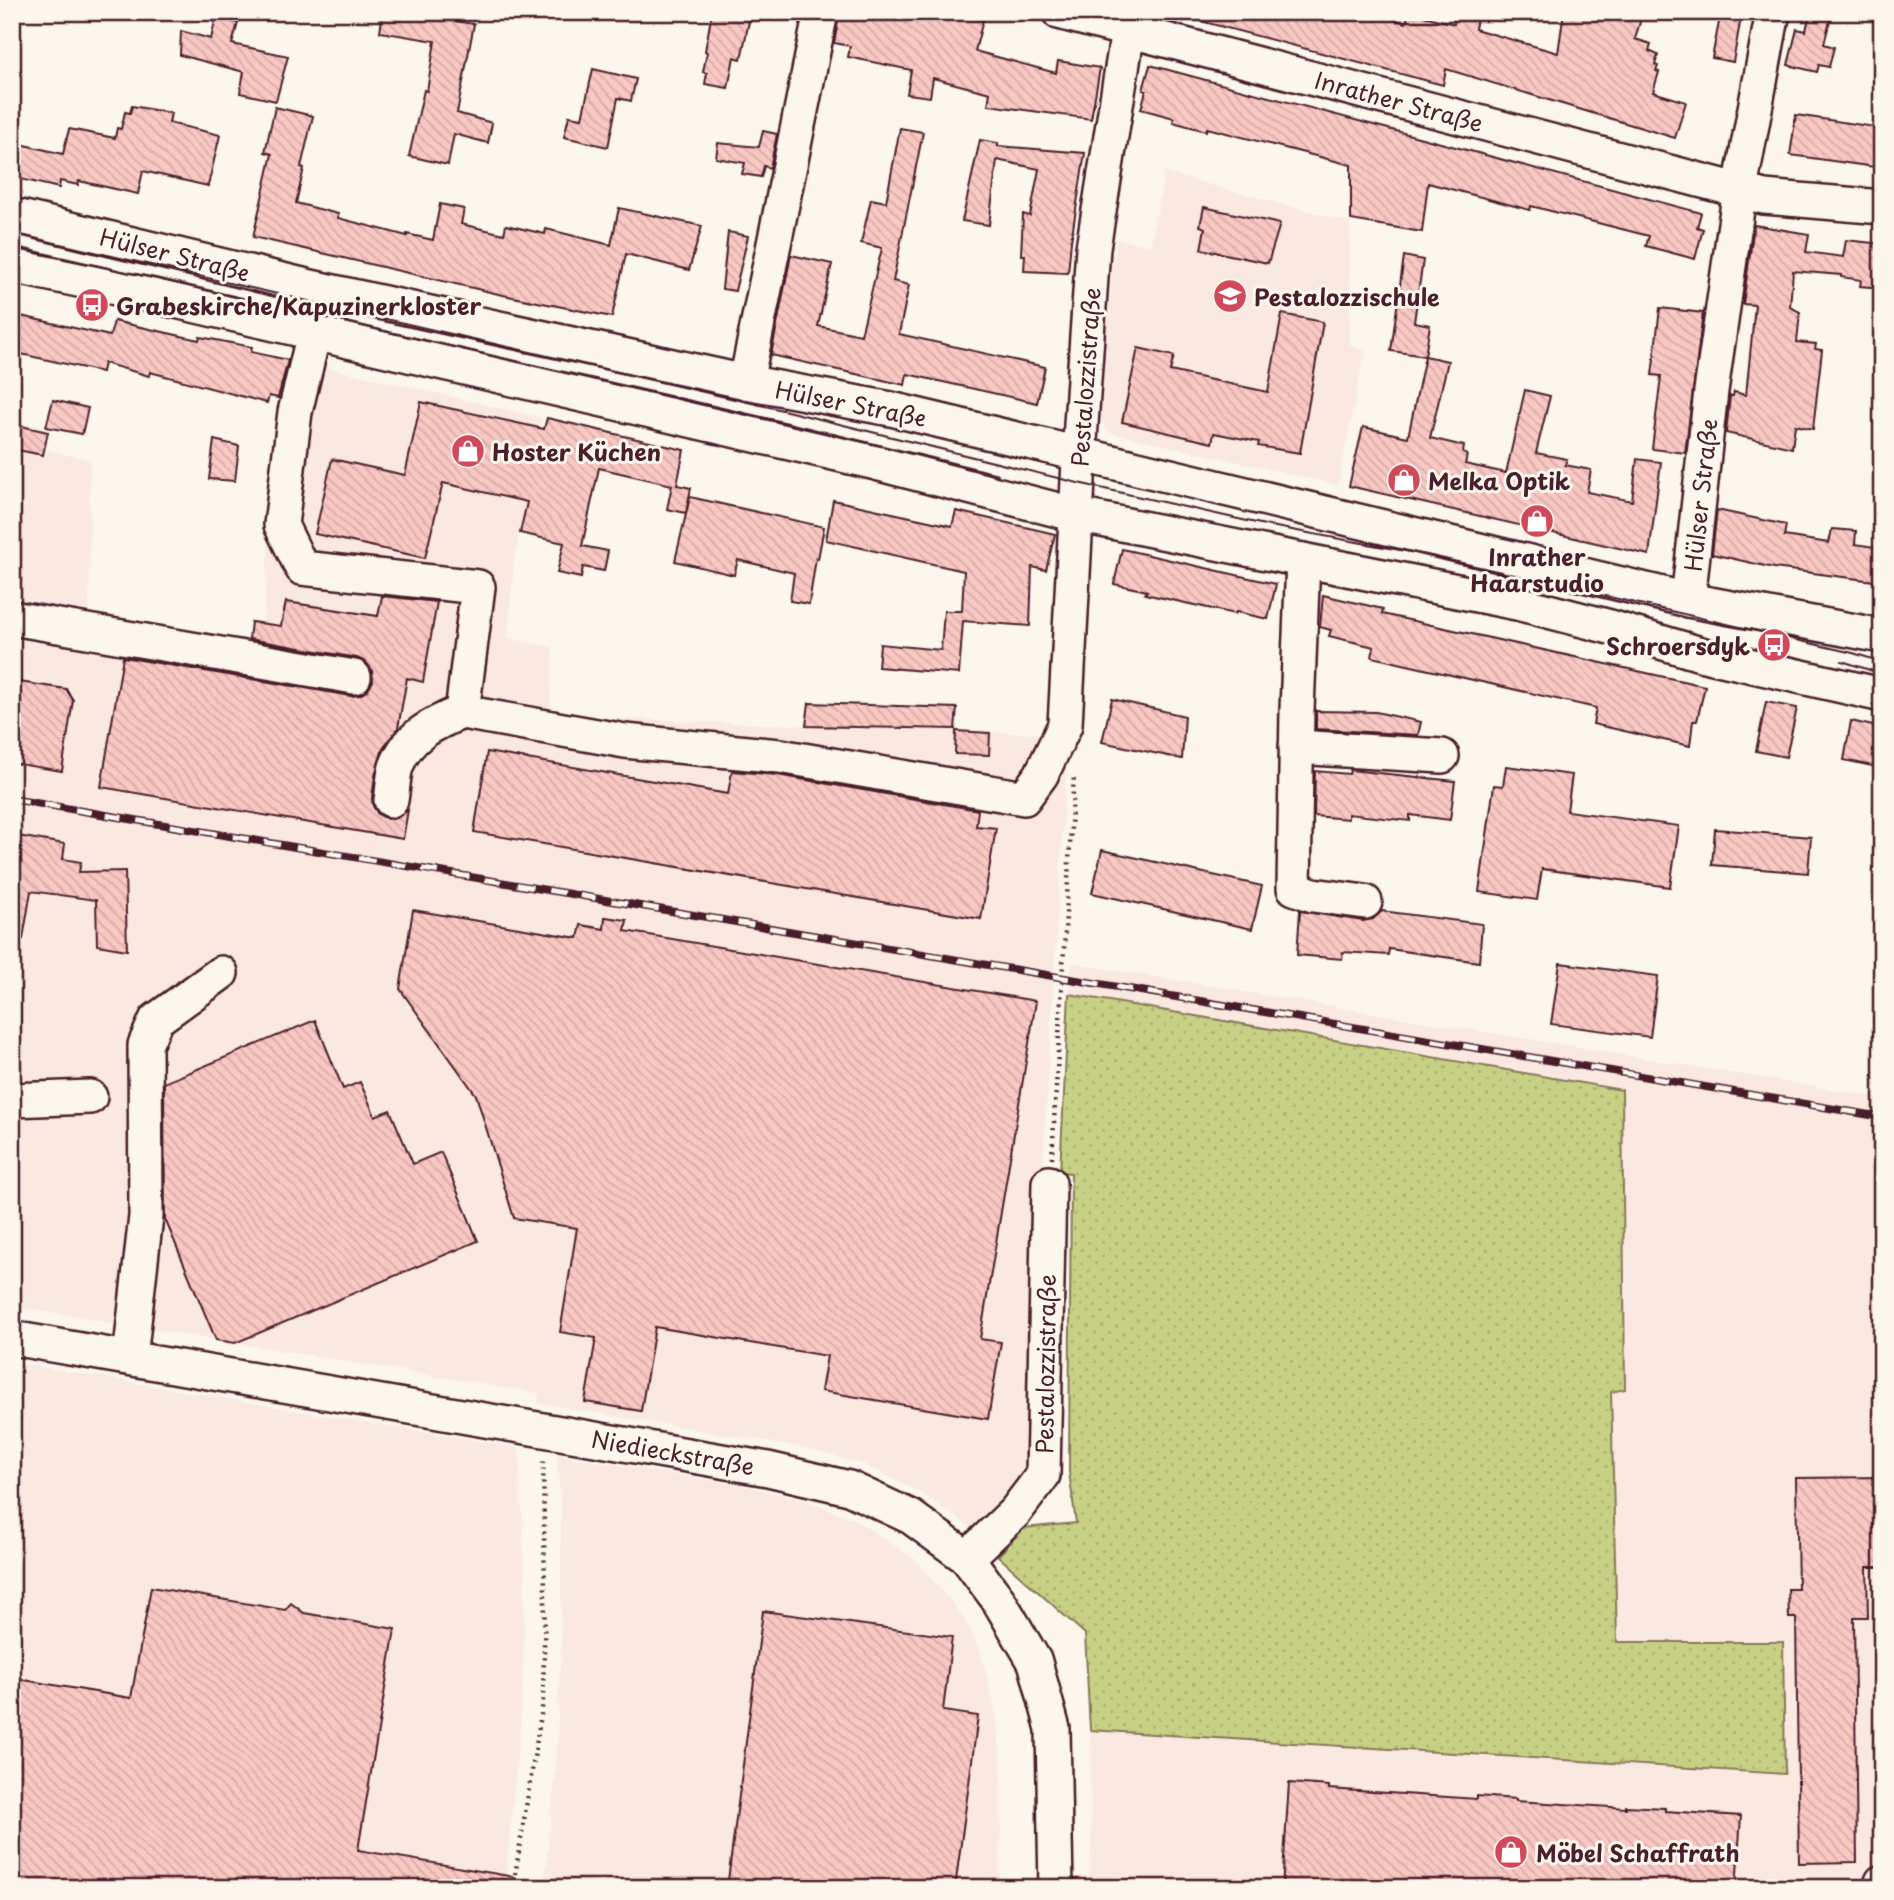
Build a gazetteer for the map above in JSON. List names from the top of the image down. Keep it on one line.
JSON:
{"streets":{"street":["Inrather Straße","Hülser Straße","Pestalozzistraße","Niedieckstraße"]},"crossings":[["Inrather Straße","Hülser Straße"],["Inrather Straße","Pestalozzistraße"],["Hülser Straße","Pestalozzistraße"],["Pestalozzistraße","Niedieckstraße"]],"places":{"school or university":["Pestalozzischule"],"bus stop":["Grabeskirche/Kapuzinerkloster","Schroersdyk"],"shop":["Hoster Küchen","Melka Optik","Inrather Haarstudio","Möbel Schaffrath"]}}
